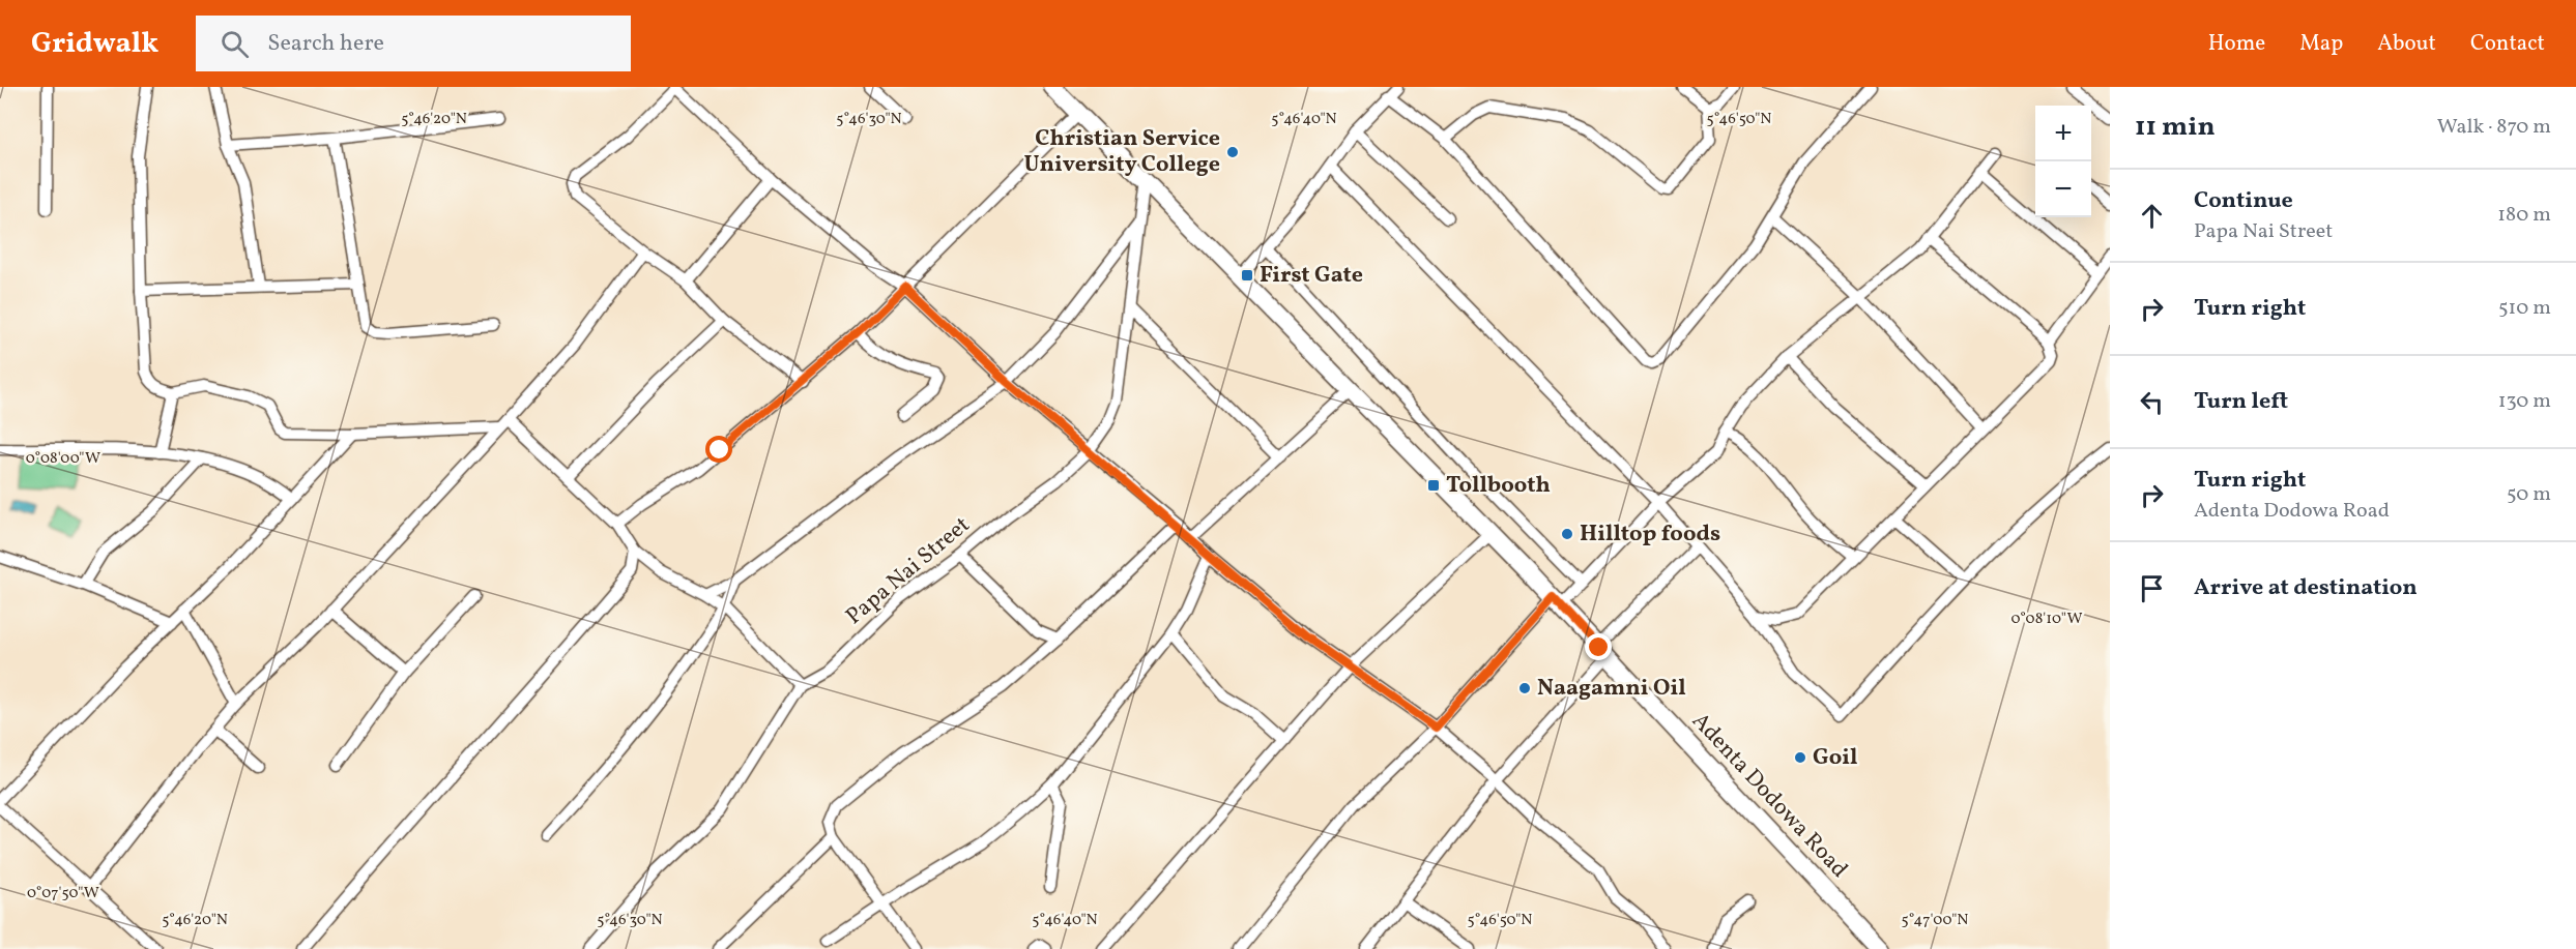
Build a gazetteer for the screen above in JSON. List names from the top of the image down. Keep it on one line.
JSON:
{"streets":{"main road":["Adenta Dodowa Road"],"street":["Papa Nai Street"]},"crossings":[["Papa Nai Street","Adenta Dodowa Road"]],"places":{"other":["Christian Service University College","Hilltop foods","Naagamni Oil","Goil"],"transit":["First Gate","Tollbooth"]},"page":{"header":"Gridwalk","search":"Search here","nav":["Home","Map","About","Contact"],"heading":["11 min","Walk · 870 m"],"map_buttons":["+","−"],"list":[["Continue","Papa Nai Street","180 m"],["Turn right","510 m"],["Turn left","130 m"],["Turn right","Adenta Dodowa Road","50 m"],"Arrive at destination"]},"coordinates":["5°46'20\"N","5°46'30\"N","5°46'40\"N","5°46'50\"N","0°08'00\"W","0°08'10\"W","0°07'50\"W","5°47'00\"N"]}
